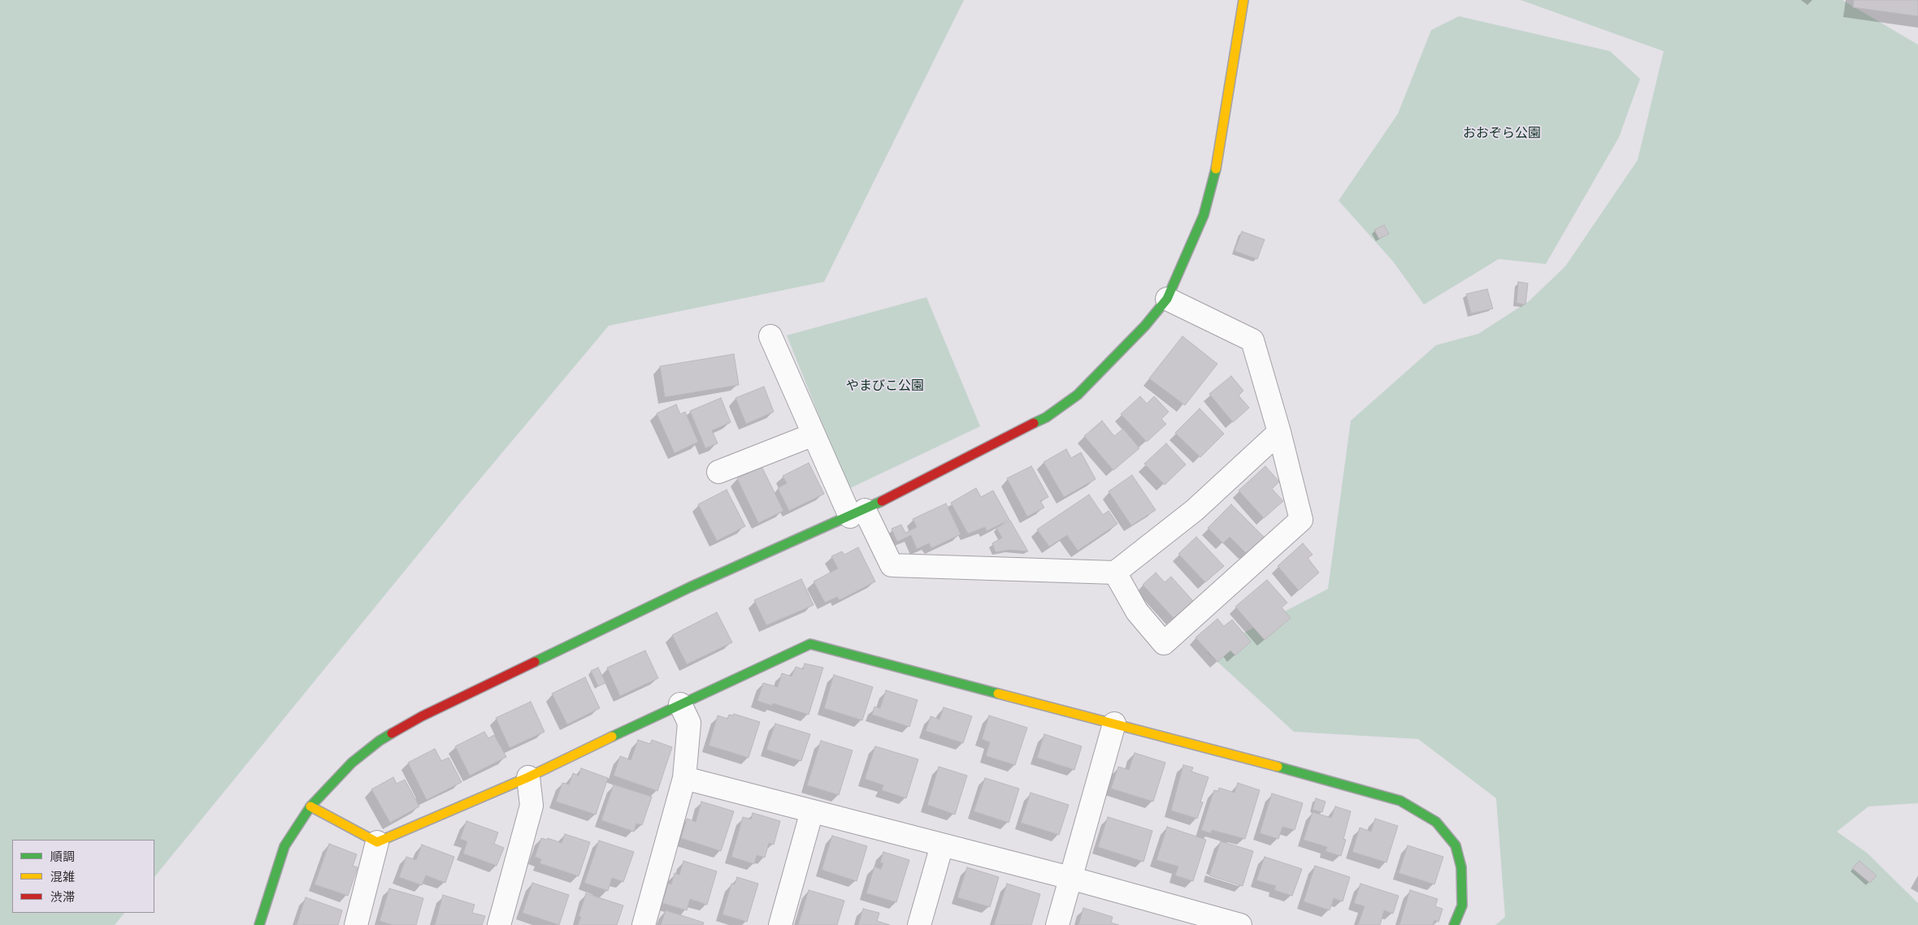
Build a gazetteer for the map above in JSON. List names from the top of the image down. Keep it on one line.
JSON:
{"parks":["おおぞら公園","やまびこ公園"],"legend":["順調","混雑","渋滞"]}
